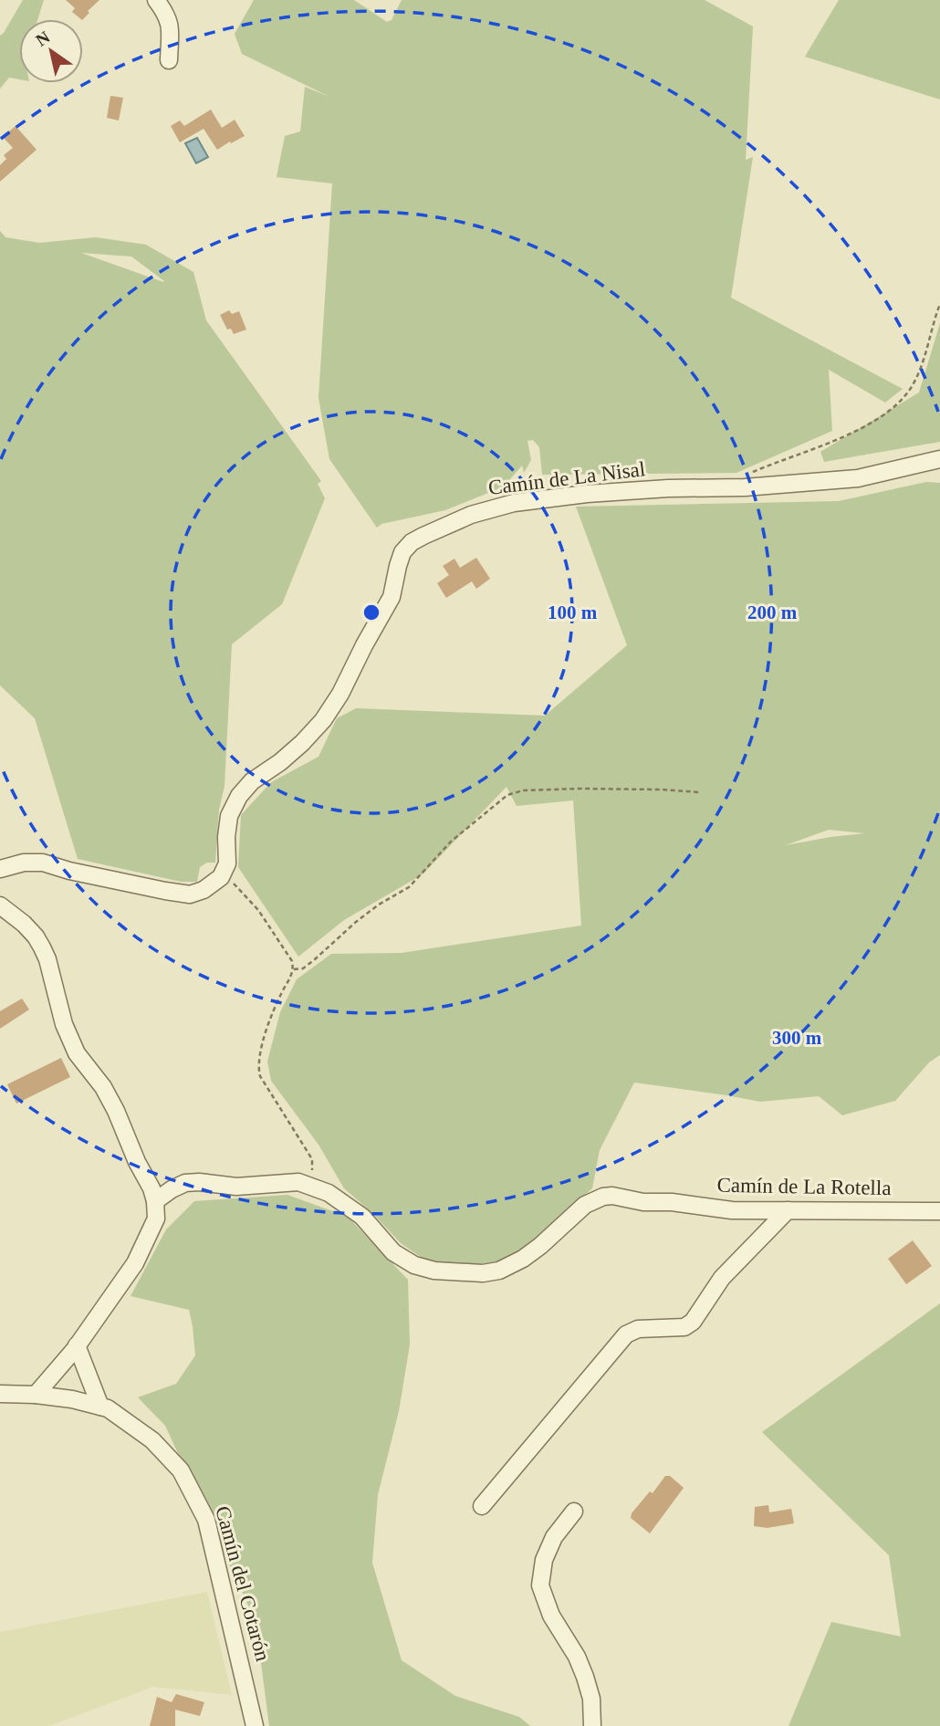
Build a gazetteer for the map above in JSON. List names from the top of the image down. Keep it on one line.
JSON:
{"streets":{"street":["Camín de La Nisal","Camín de La Rotella","Camín del Cotarón"]},"north":"top left","rings":["100 m","200 m","300 m"]}
